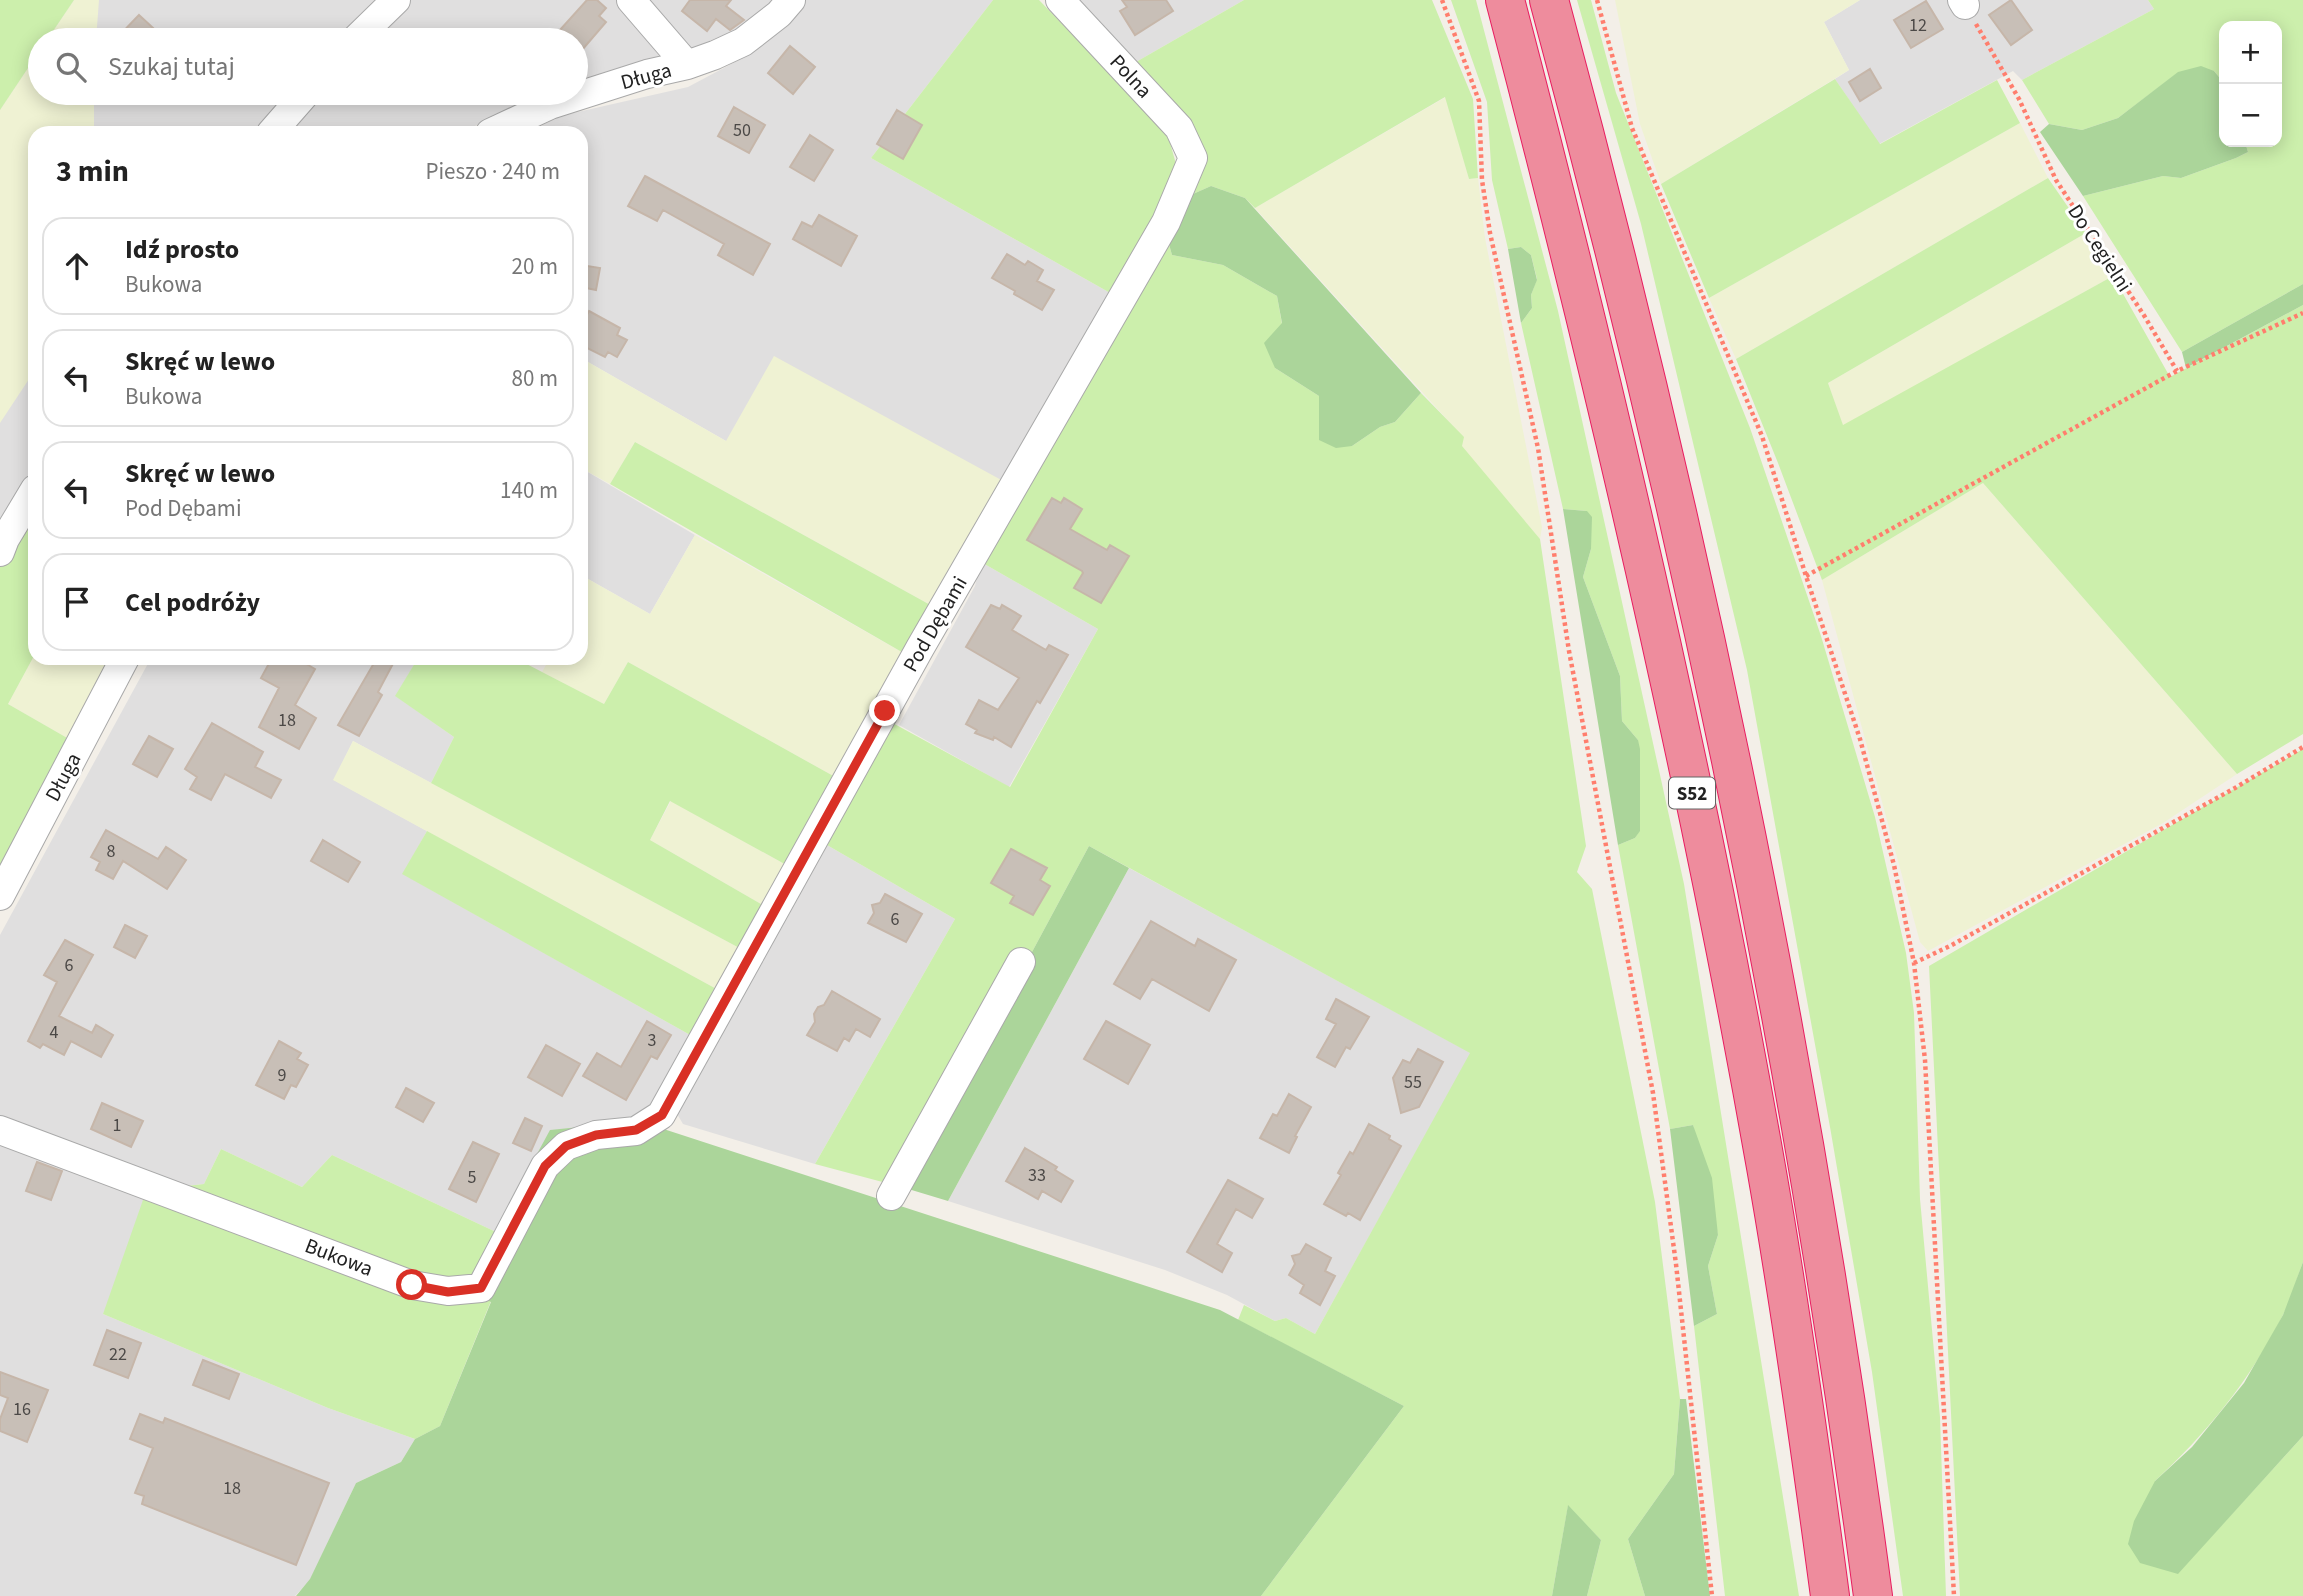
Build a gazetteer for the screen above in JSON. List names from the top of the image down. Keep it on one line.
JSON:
{"streets":{"highway":["S52"],"street":["Długa","Polna","Pod Dębami","Bukowa"],"path":["Do Cegielni"]},"crossings":[["Polna","Pod Dębami"],["Pod Dębami","Bukowa"]],"house_numbers":["12","50","18","8","6","6","4","3","9","55","1","33","5","22","16","18"],"page":{"map_buttons":["+","−"],"search":"Szukaj tutaj","heading":["3 min","Pieszo · 240 m"],"list":[["Idź prosto","Bukowa","20 m"],["Skręć w lewo","Bukowa","80 m"],["Skręć w lewo","Pod Dębami","140 m"],"Cel podróży"]}}
